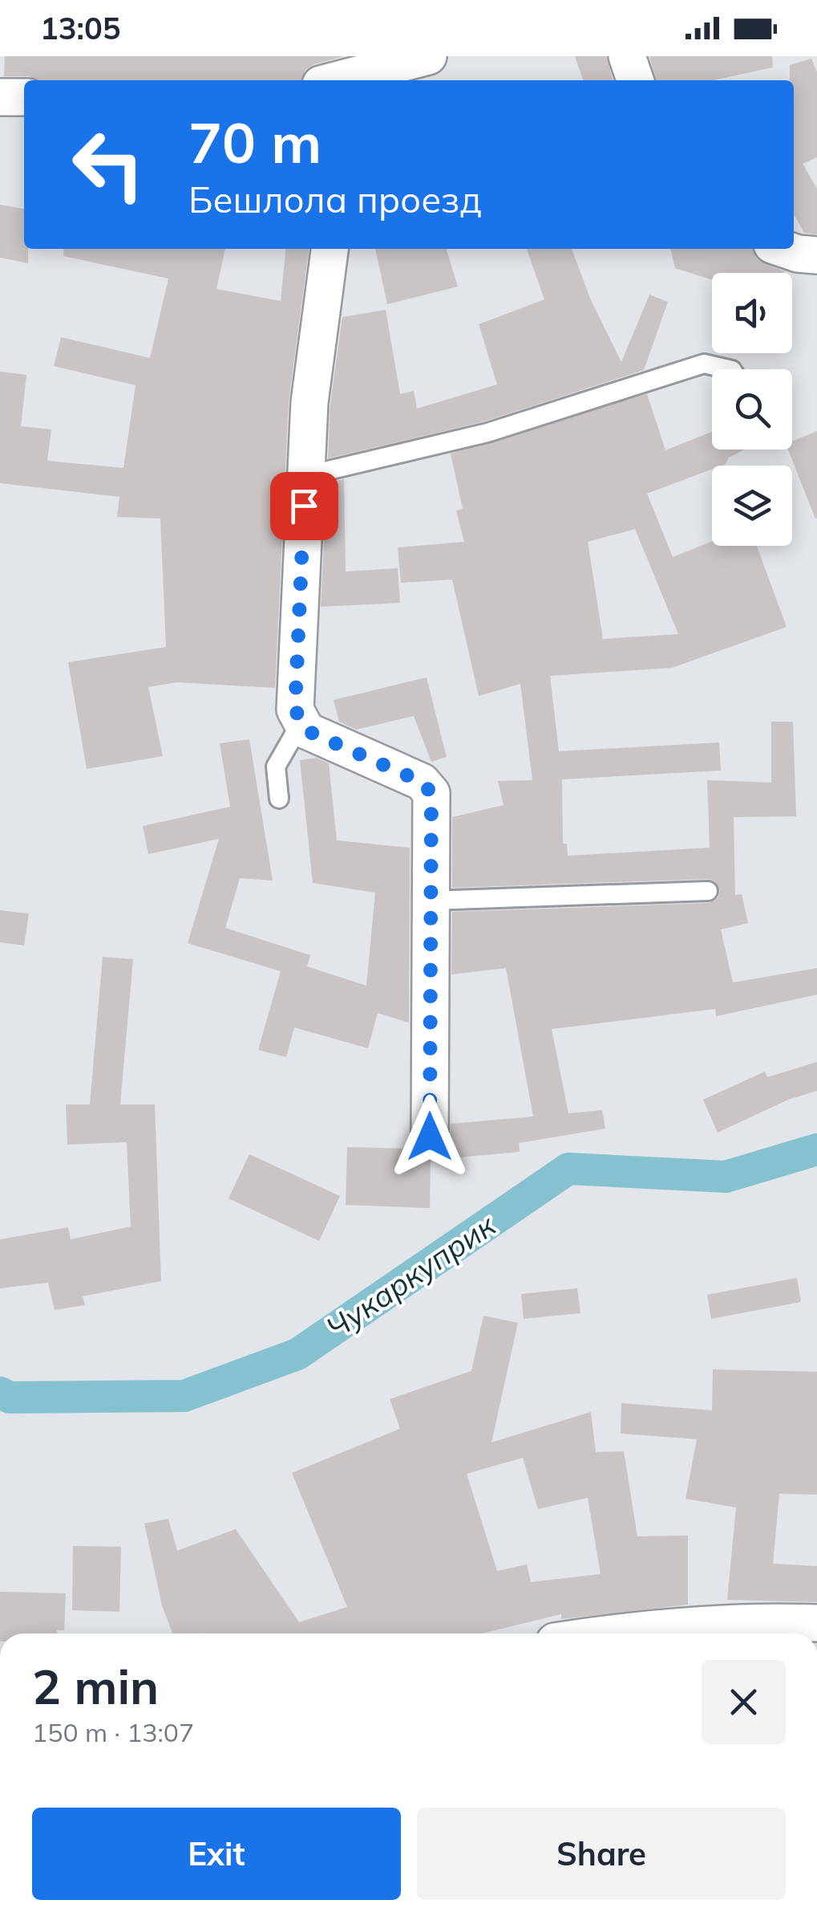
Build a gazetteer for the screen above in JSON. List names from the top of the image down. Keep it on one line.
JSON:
{"water":["Чукаркуприк"],"page":{"status":"13:05","turn":["70 m","Бешлола проезд"],"heading":["2 min","150 m · 13:07"],"buttons":["Exit","Share"]}}
